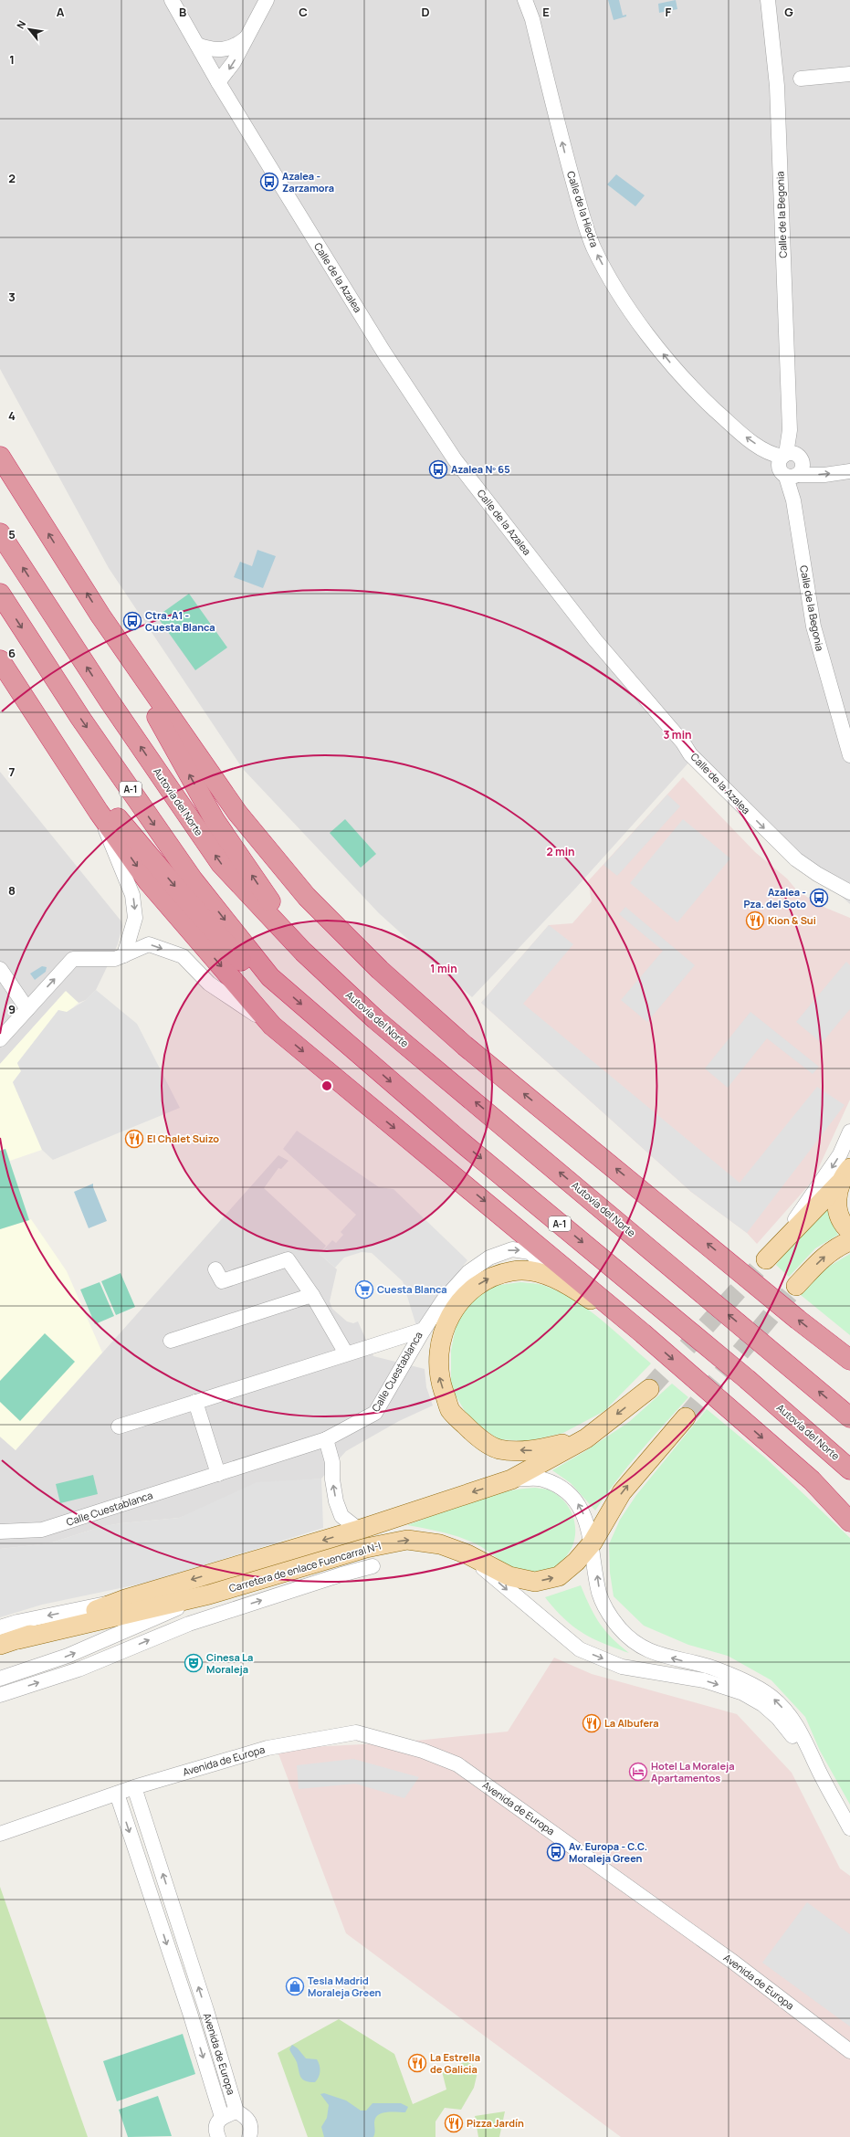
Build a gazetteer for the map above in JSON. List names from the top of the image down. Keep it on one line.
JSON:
{"streets":{"highway":["A-1","Autovía del Norte"],"main road":["Carretera de enlace Fuencarral N-I"],"street":["Calle de la Hiedra","Calle de la Begonia","Calle de la Azalea","Calle Cuestablanca","Avenida de Europa"]},"crossings":[["Calle de la Hiedra","Calle de la Begonia"]],"one_way":["Calle de la Hiedra","Calle de la Azalea"],"places":{"bus stop":["Azalea - Zarzamora","Azalea Nº 65","Ctra. A1 - Cuesta Blanca","Azalea - Pza. del Soto","Av. Europa - C.C. Moraleja Green"],"restaurant":["Kion & Sui","El Chalet Suizo","La Albufera","La Estrella de Galicia","Pizza Jardín"],"supermarket":["Cuesta Blanca"],"theatre":["Cinesa La Moraleja"],"hotel":["Hotel La Moraleja Apartamentos"],"shop":["Tesla Madrid Moraleja Green"]},"north":"top left","grid":{"columns":["A","B","C","D","E","F","G"],"rows":["1","2","3","4","5","6","7","8","9"]},"rings":["3 min","2 min","1 min"]}
